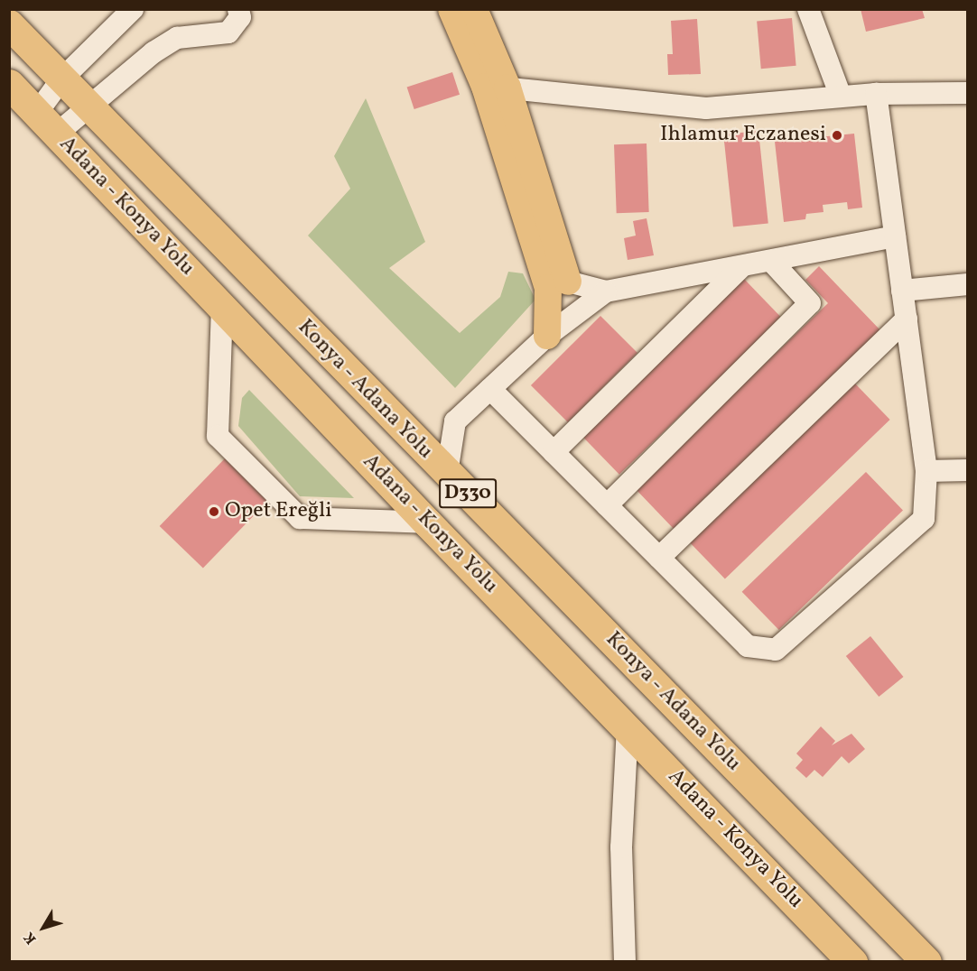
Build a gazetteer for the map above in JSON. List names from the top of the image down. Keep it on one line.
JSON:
{"streets":{"highway":["Adana - Konya Yolu","Konya - Adana Yolu","D330"]},"places":["Ihlamur Eczanesi","Opet Ereğli"],"north":"bottom left"}
